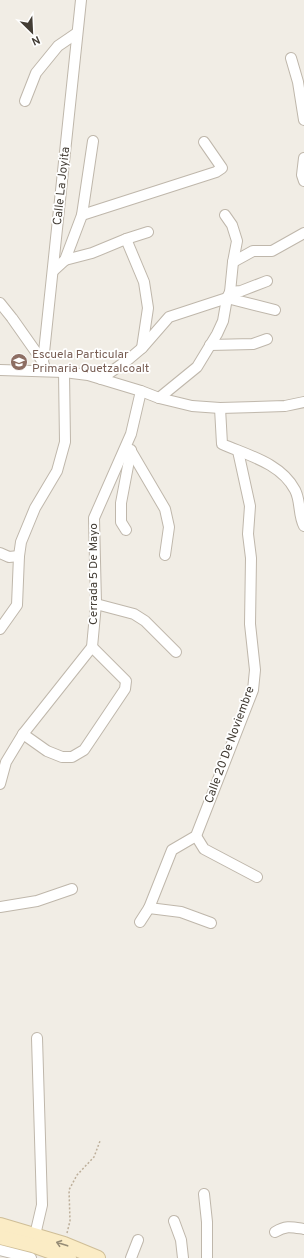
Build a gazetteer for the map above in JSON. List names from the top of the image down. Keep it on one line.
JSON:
{"streets":{"street":["Calle La Joyita","Cerrada 5 De Mayo","Calle 20 De Noviembre"]},"places":{"school or university":["Escuela Particular Primaria Quetzalcoalt"]},"north":"bottom right"}
